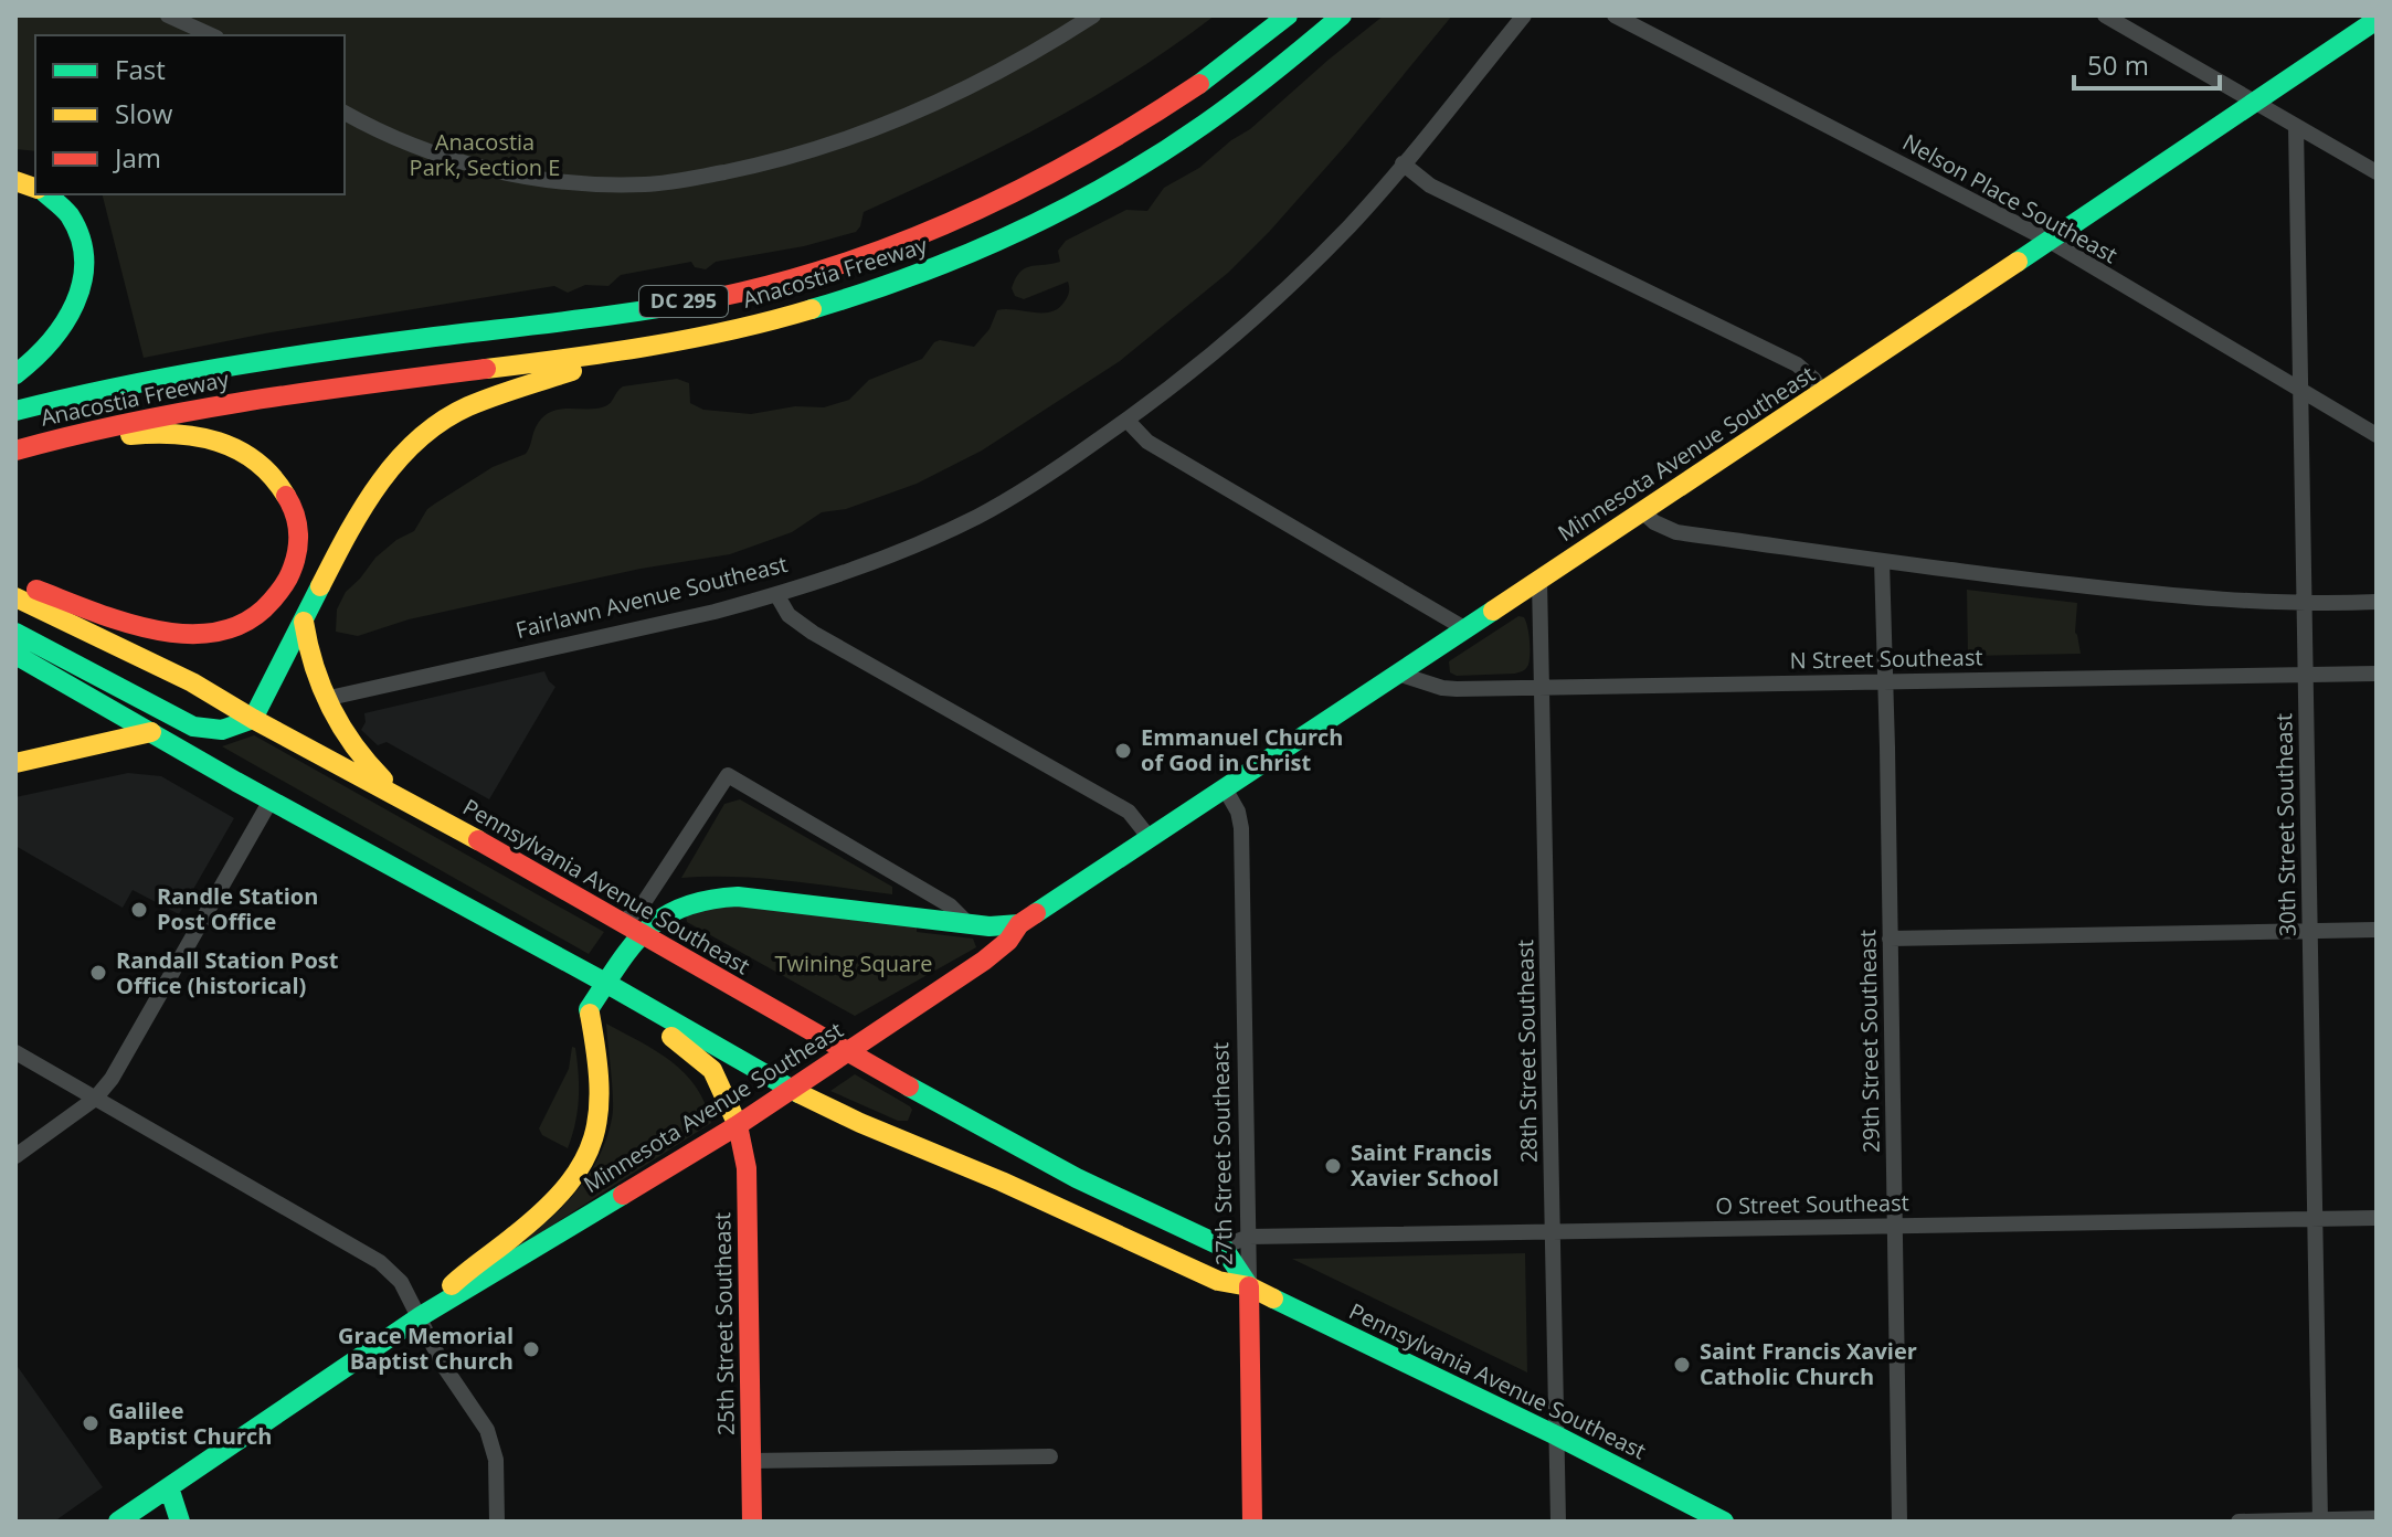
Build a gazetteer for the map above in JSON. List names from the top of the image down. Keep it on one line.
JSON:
{"streets":{"main road":["Anacostia Freeway","DC 295","Minnesota Avenue Southeast","Pennsylvania Avenue Southeast","27th Street Southeast","25th Street Southeast"],"street":["Nelson Place Southeast","Fairlawn Avenue Southeast","N Street Southeast","30th Street Southeast","29th Street Southeast","28th Street Southeast","O Street Southeast"]},"crossings":[["Nelson Place Southeast","Minnesota Avenue Southeast"],["Nelson Place Southeast","30th Street Southeast"],["Minnesota Avenue Southeast","N Street Southeast"],["Minnesota Avenue Southeast","Pennsylvania Avenue Southeast"],["Minnesota Avenue Southeast","28th Street Southeast"],["Minnesota Avenue Southeast","27th Street Southeast"],["Minnesota Avenue Southeast","25th Street Southeast"],["N Street Southeast","30th Street Southeast"],["N Street Southeast","29th Street Southeast"],["N Street Southeast","28th Street Southeast"],["30th Street Southeast","O Street Southeast"],["Pennsylvania Avenue Southeast","28th Street Southeast"],["Pennsylvania Avenue Southeast","27th Street Southeast"],["Pennsylvania Avenue Southeast","O Street Southeast"],["Pennsylvania Avenue Southeast","25th Street Southeast"],["29th Street Southeast","O Street Southeast"],["28th Street Southeast","O Street Southeast"],["27th Street Southeast","O Street Southeast"]],"parks":["Anacostia Park, Section E","Twining Square"],"places":["Emmanuel Church of God in Christ","Randle Station Post Office","Randall Station Post Office (historical)","Saint Francis Xavier School","Grace Memorial Baptist Church","Saint Francis Xavier Catholic Church","Galilee Baptist Church"],"legend":["Fast","Slow","Jam"],"scale_bar":"50 m"}
